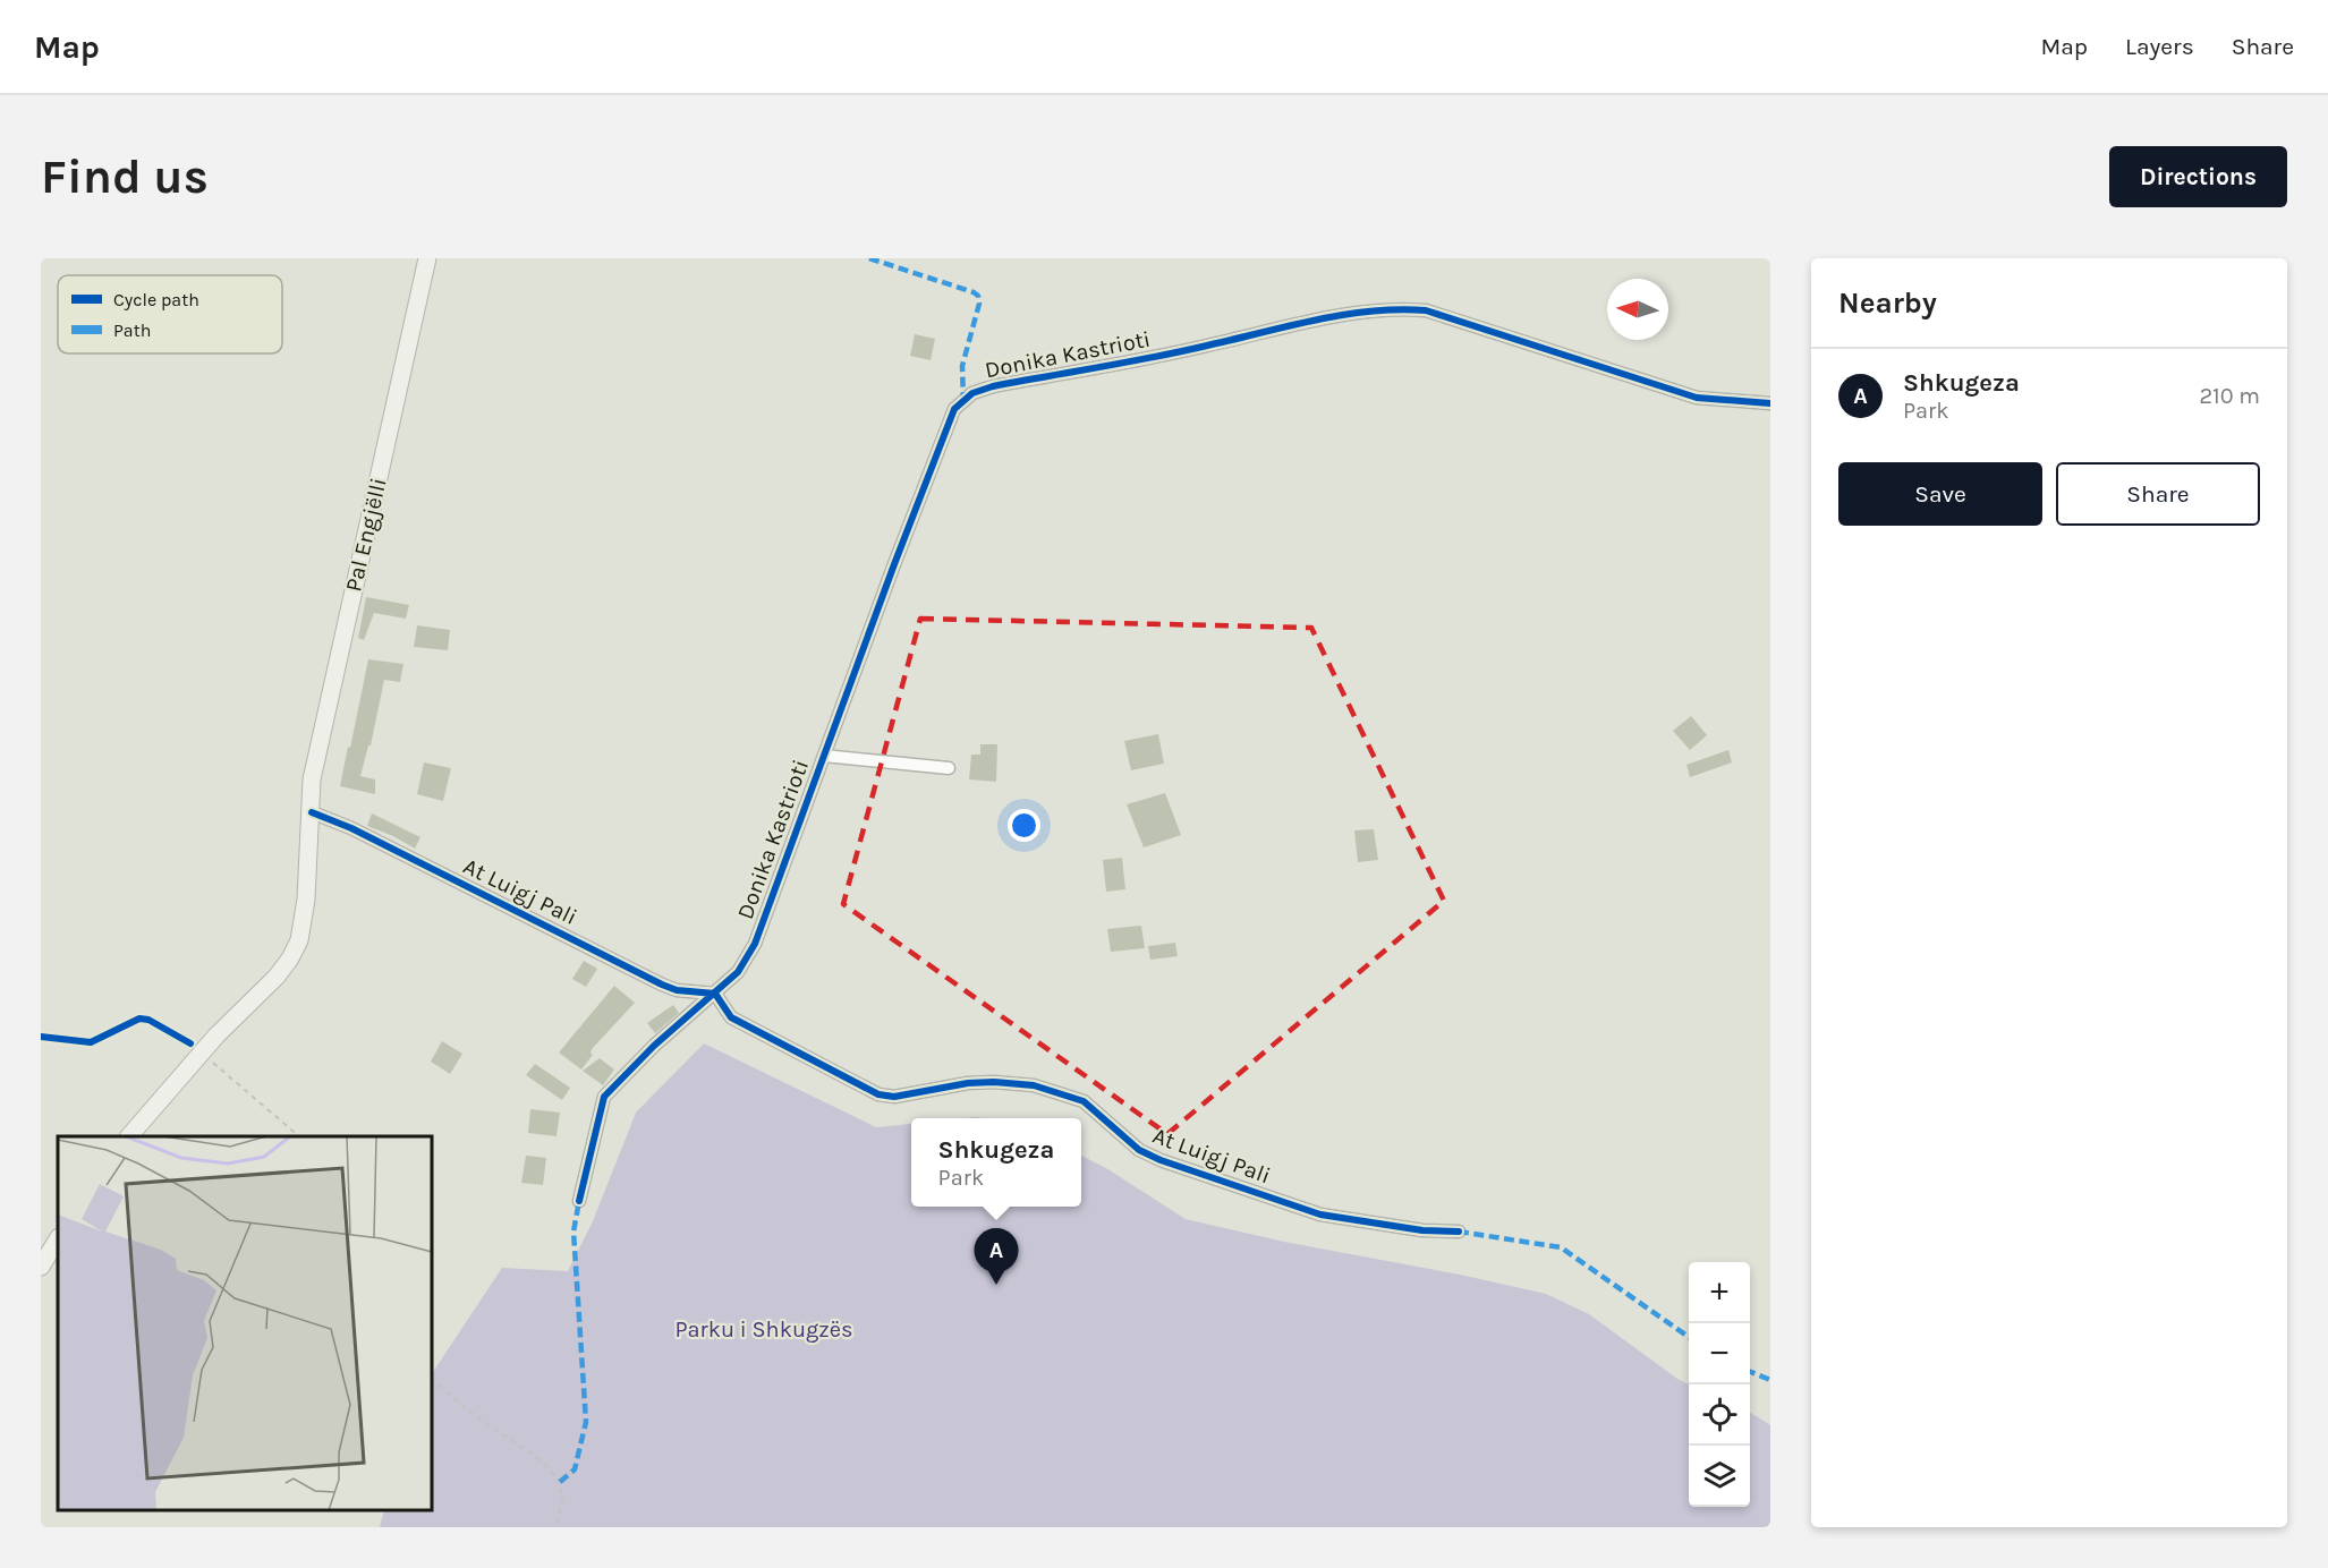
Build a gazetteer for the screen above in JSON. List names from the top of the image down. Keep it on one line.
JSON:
{"streets":{"main road":["Pal Engjëlli"],"street":["Donika Kastrioti","At Luigj Pali"]},"crossings":[["Donika Kastrioti","At Luigj Pali"],["Pal Engjëlli","At Luigj Pali"]],"parks":["Parku i Shkugzës"],"legend":["Cycle path","Path"],"north":"left","page":{"header":"Map","nav":["Map","Layers","Share"],"buttons":["Directions",["Save","Share"]],"title":"Find us","heading":"Nearby","list":[{"mark":"A","name":"Shkugeza","note":"Park","value":"210 m"}],"popup":["Shkugeza","Park"],"pins":"A","map_buttons":["+","−"]}}
